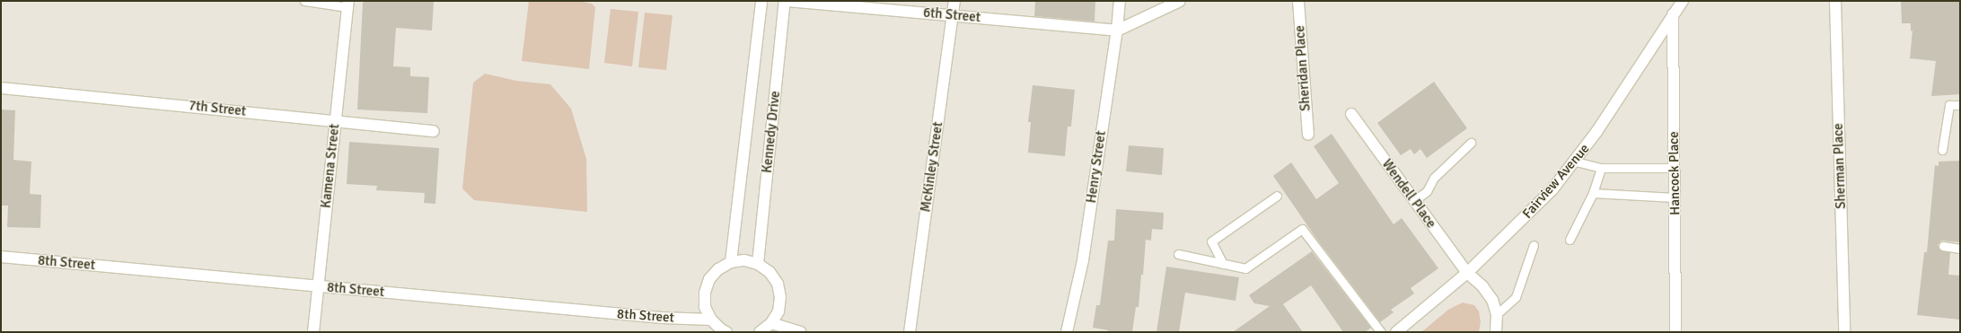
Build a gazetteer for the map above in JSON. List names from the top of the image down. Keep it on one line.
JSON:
{"streets":{"street":["6th Street","Sheridan Place","7th Street","Kennedy Drive","Kamena Street","Sherman Place","McKinley Street","Henry Street","Hancock Place","Fairview Avenue","Wendell Place","8th Street"]},"crossings":[["6th Street","McKinley Street"],["6th Street","Henry Street"],["7th Street","Kamena Street"],["Kamena Street","8th Street"],["Hancock Place","Fairview Avenue"],["Fairview Avenue","Wendell Place"]]}
